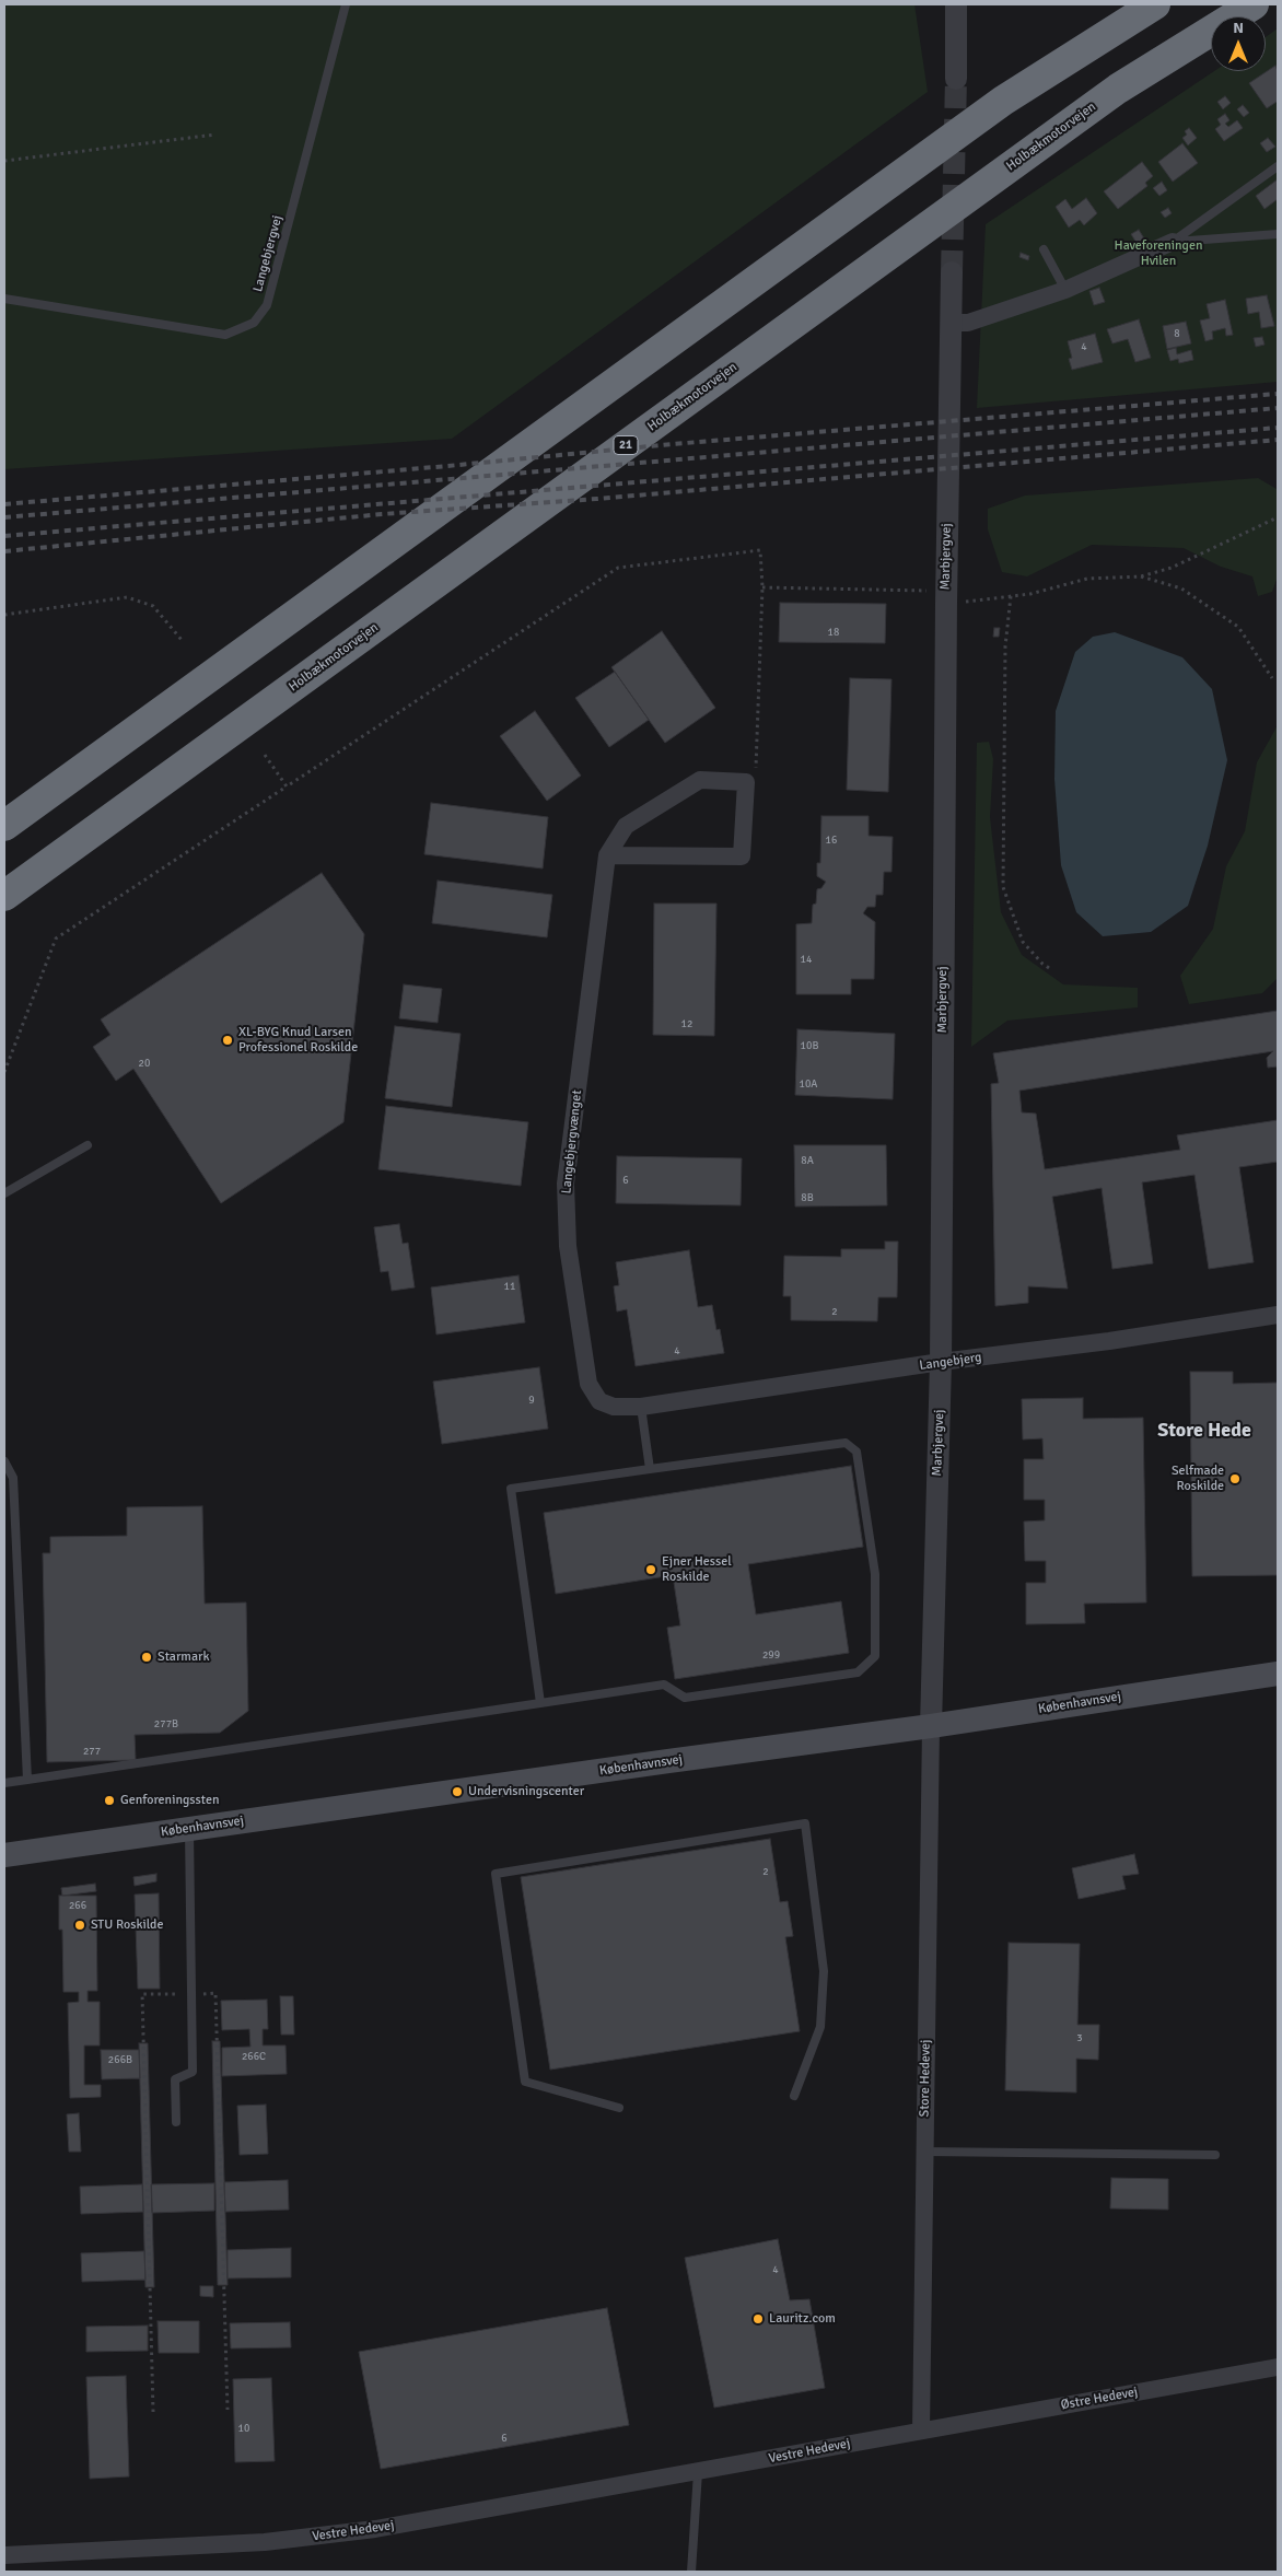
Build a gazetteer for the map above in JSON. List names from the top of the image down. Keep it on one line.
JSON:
{"streets":{"highway":["Holbækmotorvejen","21"],"main road":["Københavnsvej"],"street":["Marbjergvej","Langebjergvænget","Langebjerg","Store Hedevej","Østre Hedevej","Vestre Hedevej"],"lane":["Langebjergvej"]},"crossings":[["Marbjergvej","Langebjerg"],["Marbjergvej","Københavnsvej"],["Marbjergvej","Store Hedevej"],["Langebjergvænget","Langebjerg"],["Københavnsvej","Store Hedevej"],["Store Hedevej","Østre Hedevej"],["Store Hedevej","Vestre Hedevej"],["Østre Hedevej","Vestre Hedevej"]],"districts":["Store Hede"],"parks":["Haveforeningen Hvilen"],"places":["XL-BYG Knud Larsen Professionel Roskilde","Selfmade Roskilde","Ejner Hessel Roskilde","Starmark","Undervisningscenter","Genforeningssten","STU Roskilde","Lauritz.com"],"house_numbers":["8","4","18","16","14","12","10B","20","10A","8A","6","8B","11","2","4","9","299","277B","277","2","266","3","266C","266B","4","10","6"],"north":"top"}
